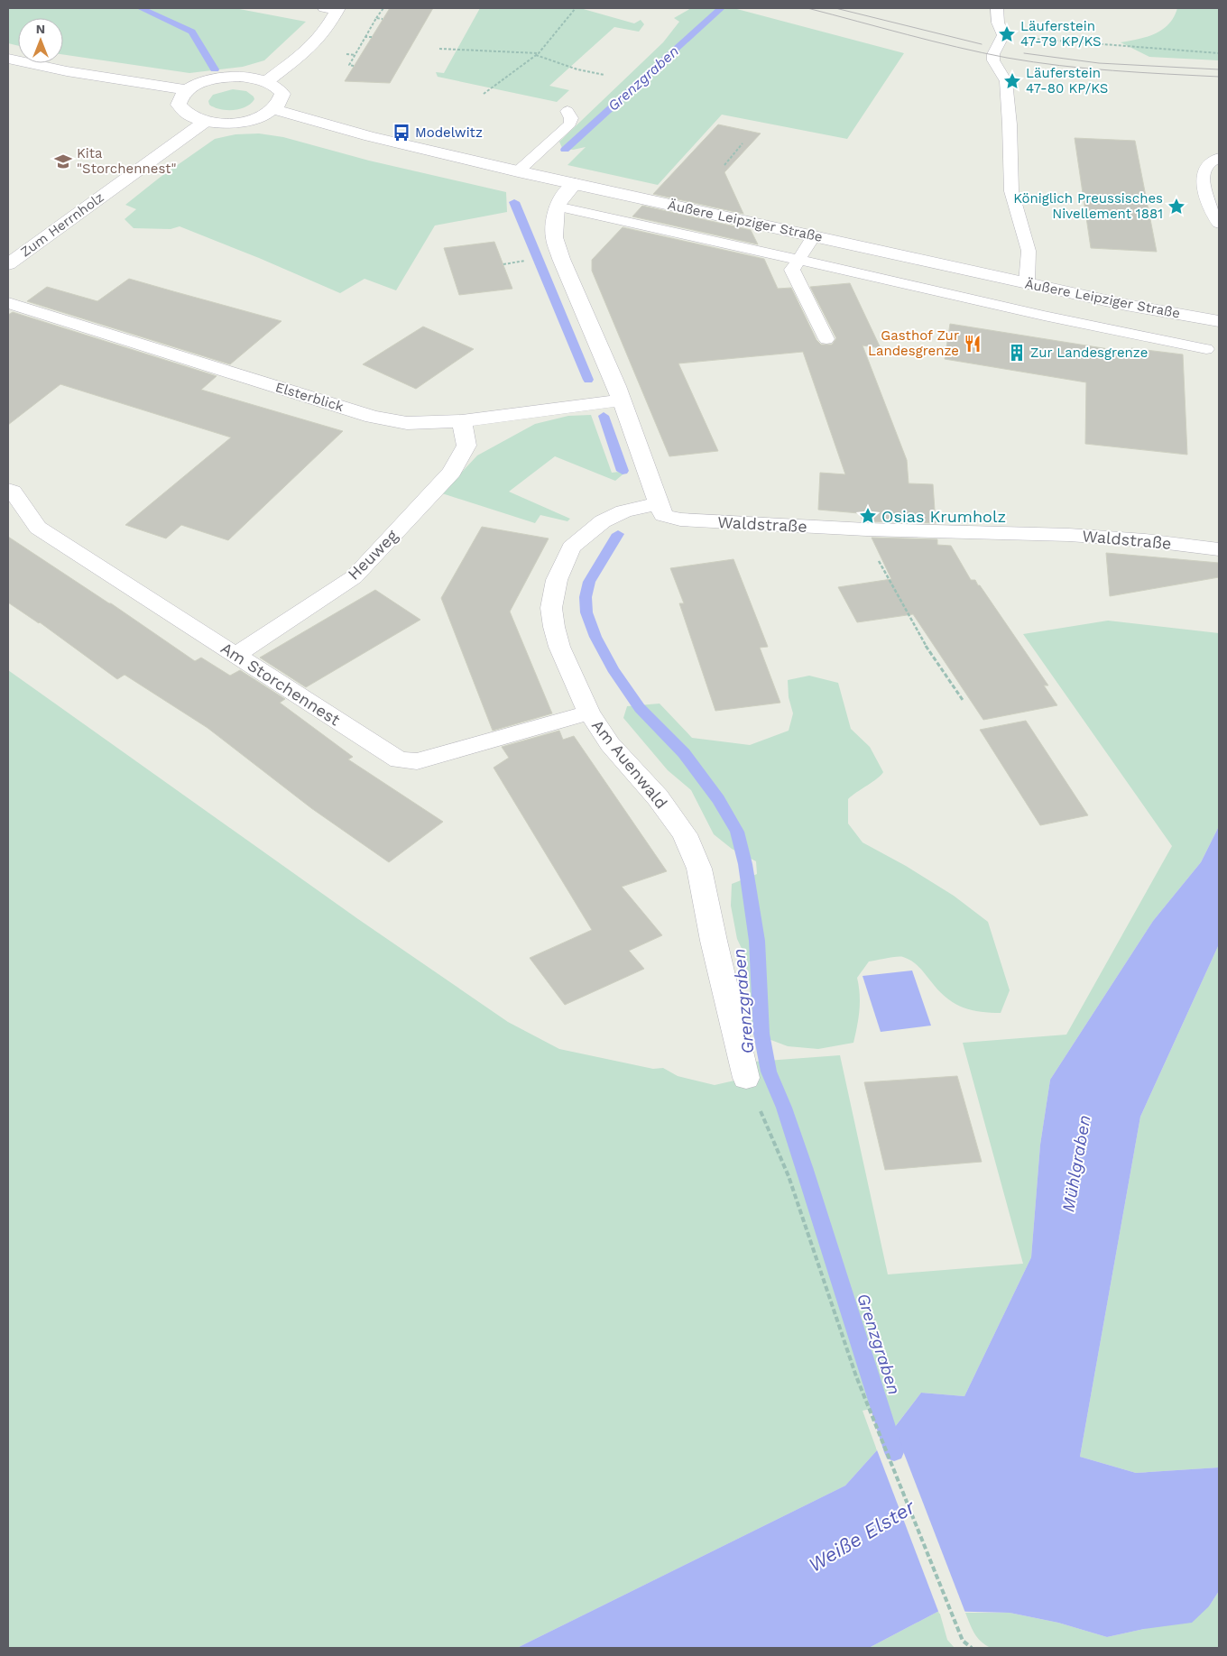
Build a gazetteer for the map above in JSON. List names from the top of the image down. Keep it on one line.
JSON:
{"streets":{"street":["Äußere Leipziger Straße","Zum Herrnholz","Elsterblick","Waldstraße","Heuweg","Am Storchennest","Am Auenwald"]},"crossings":[["Elsterblick","Waldstraße"],["Elsterblick","Heuweg"],["Waldstraße","Am Auenwald"],["Heuweg","Am Storchennest"],["Am Storchennest","Am Auenwald"]],"water":["Grenzgraben","Mühlgraben","Weiße Elster"],"places":{"place":["Läuferstein 47-79 KP/KS","Läuferstein 47-80 KP/KS","Königlich Preussisches Nivellement 1881","Osias Krumholz"],"bus stop":["Modelwitz"],"school or university":["Kita \"Storchennest\""],"restaurant":["Gasthof Zur Landesgrenze"],"building":["Zur Landesgrenze"]},"north":"top"}
